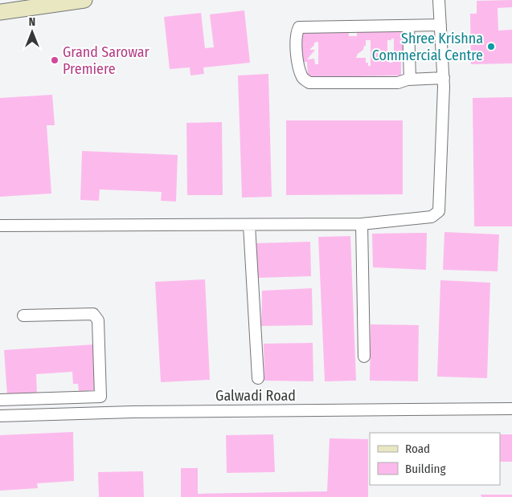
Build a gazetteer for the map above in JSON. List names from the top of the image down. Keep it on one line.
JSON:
{"streets":{"street":["Galwadi Road"]},"places":["Shree Krishna Commercial Centre","Grand Sarowar Premiere"],"legend":["Road","Building"],"north":"top"}
